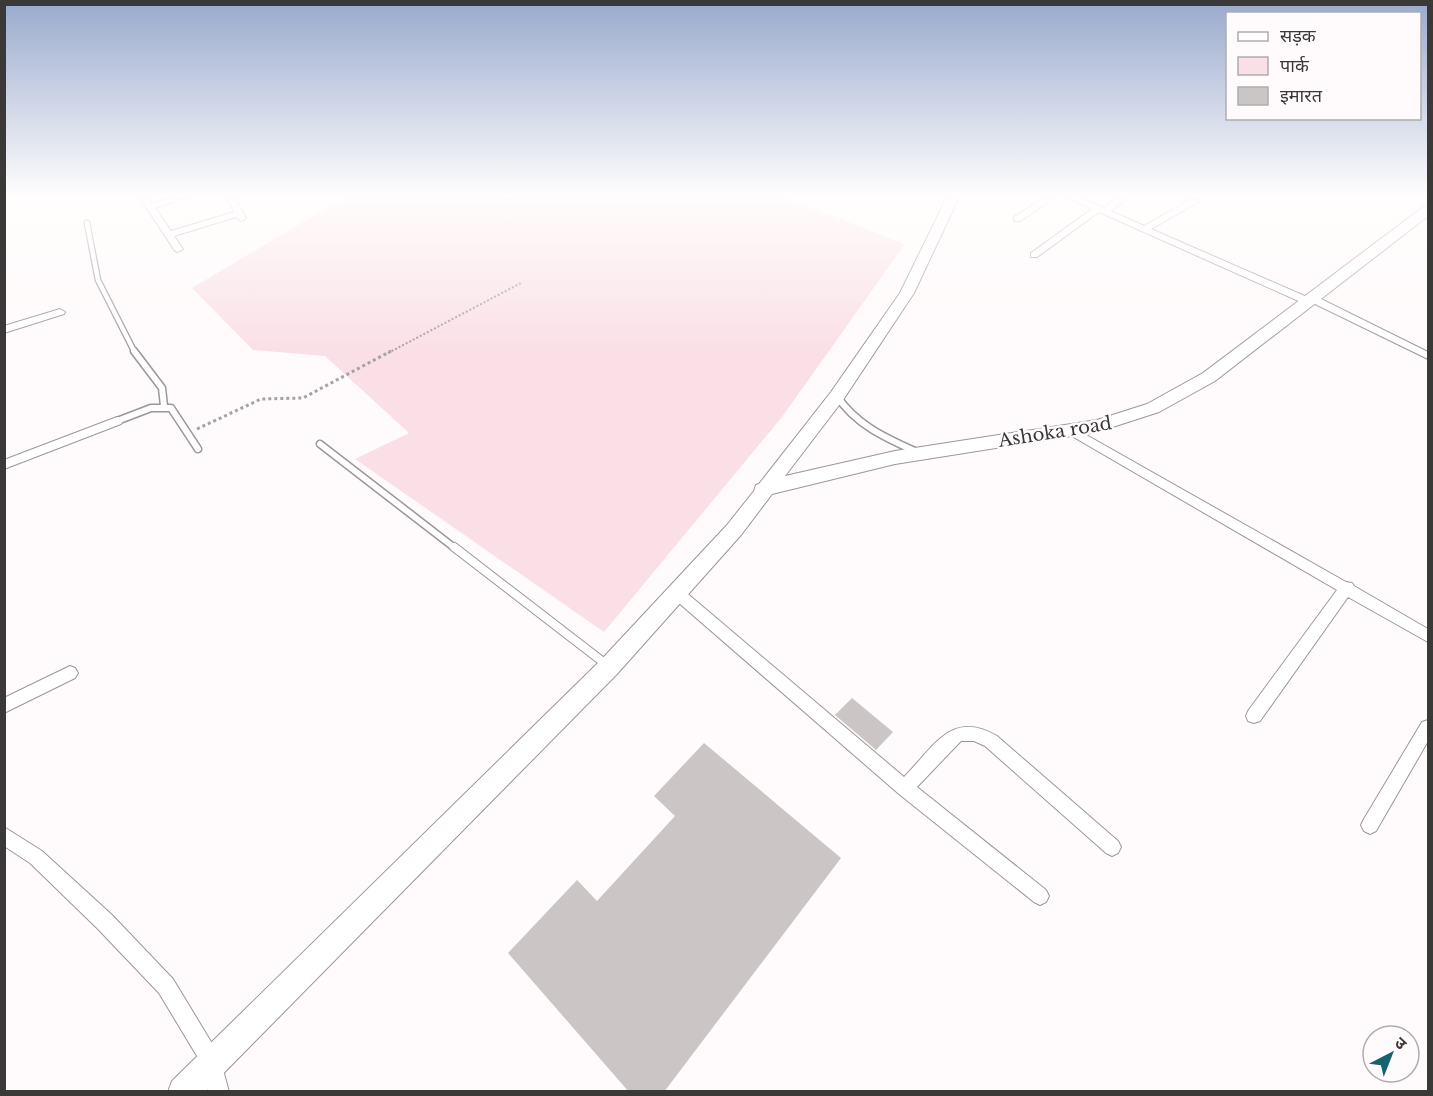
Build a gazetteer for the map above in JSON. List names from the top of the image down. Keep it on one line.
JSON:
{"streets":{"street":["Ashoka road"]},"legend":["सड़क","पार्क","इमारत"],"north":"top right"}
